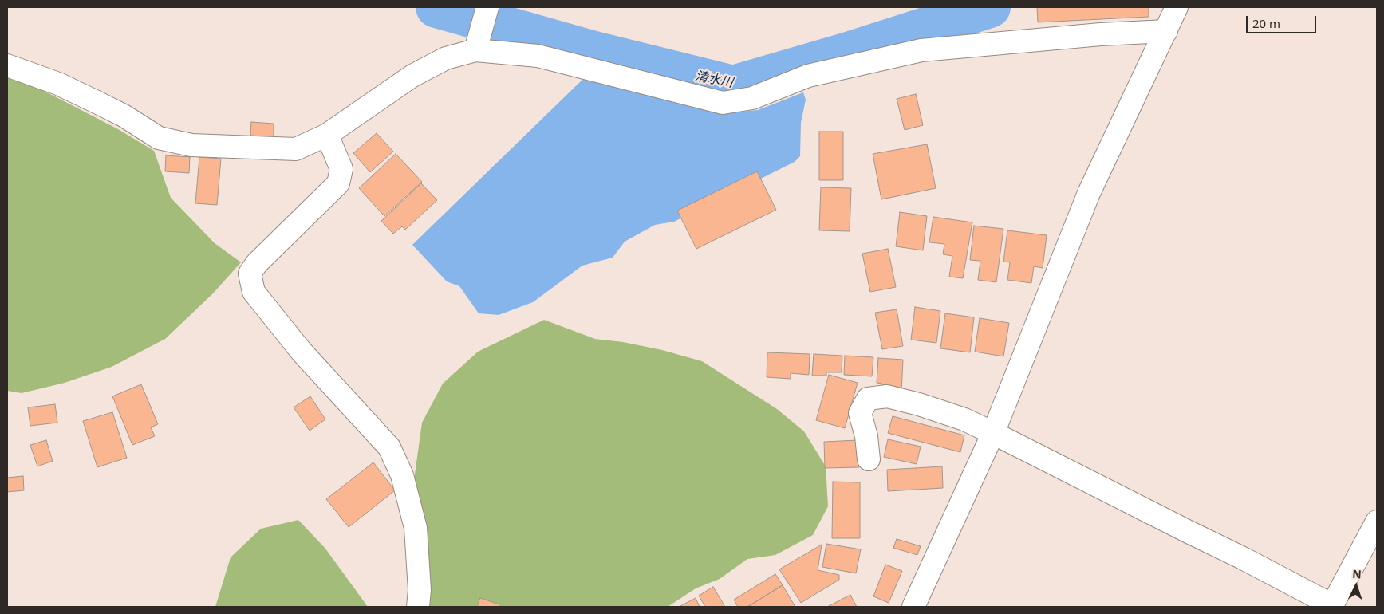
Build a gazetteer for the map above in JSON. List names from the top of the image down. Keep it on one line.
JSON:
{"water":["清水川"],"scale_bar":"20 m","north":"top"}
